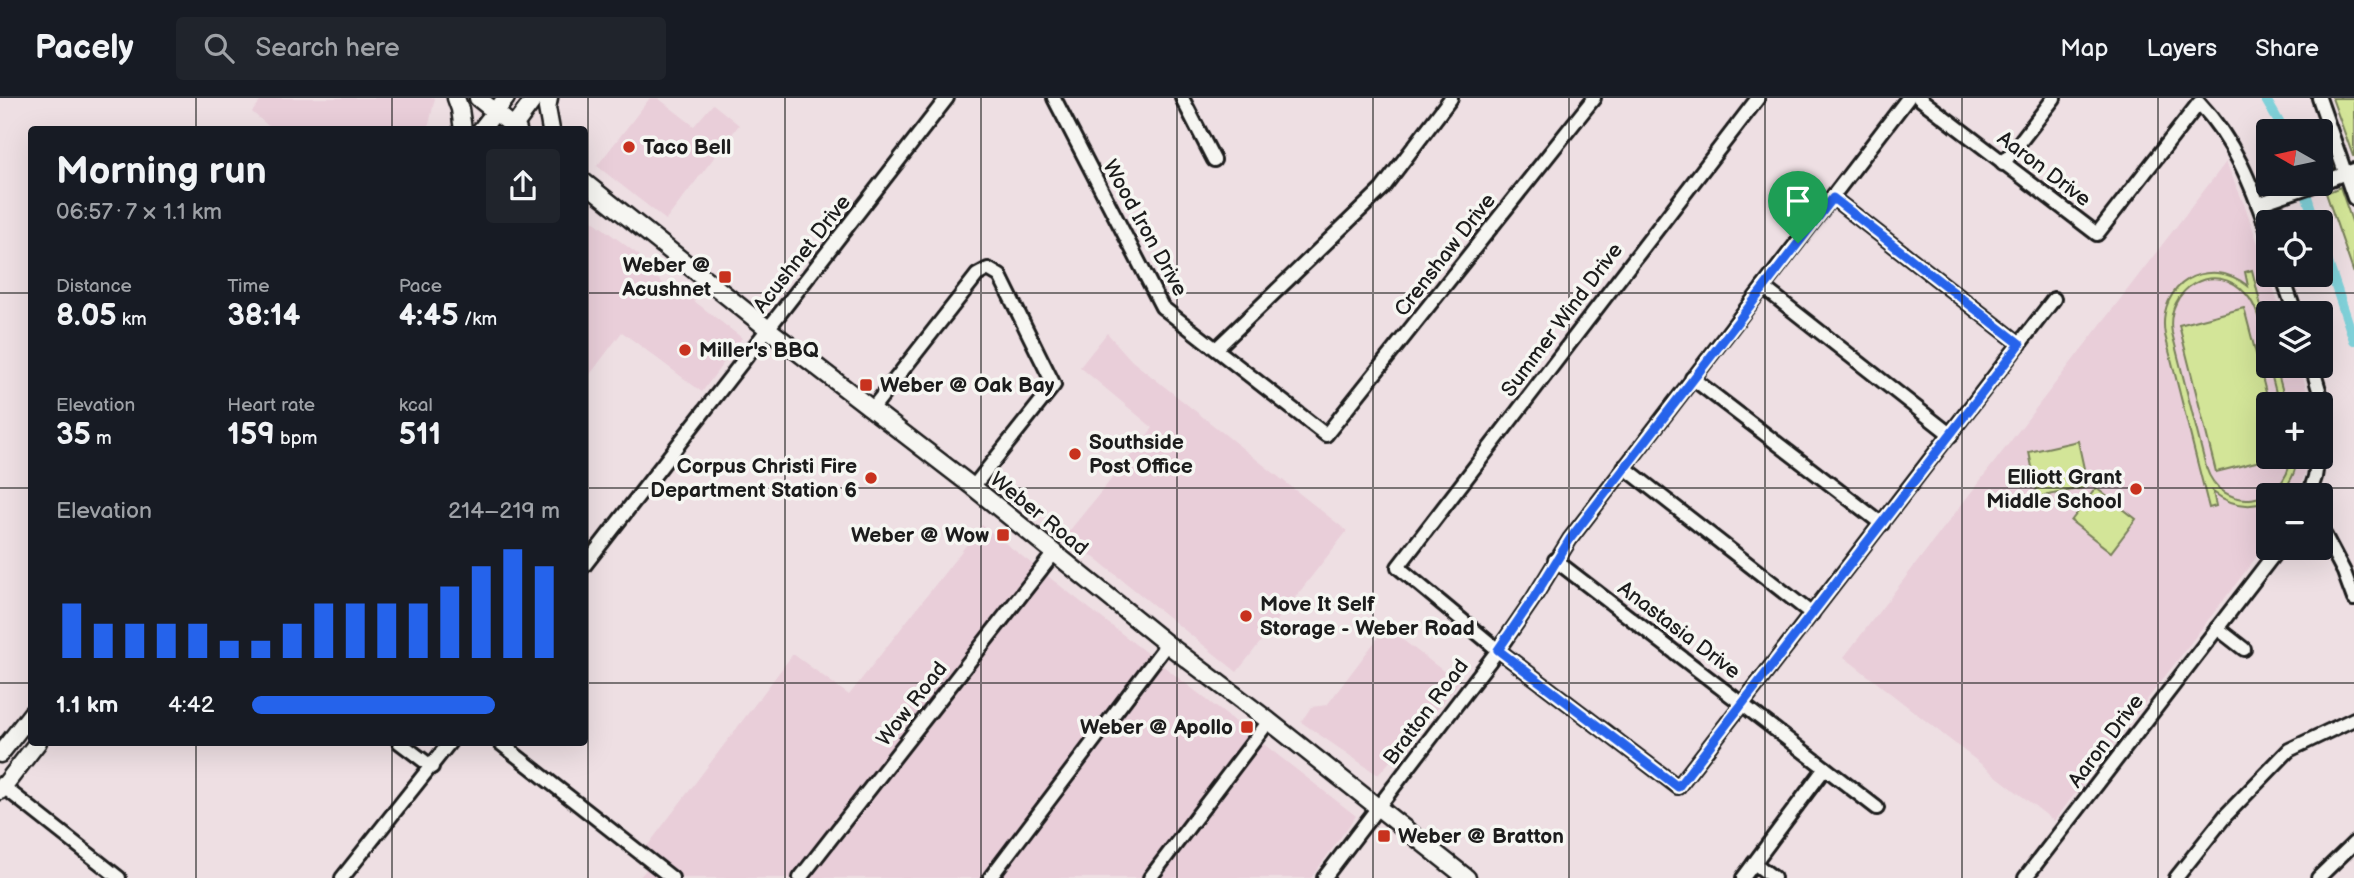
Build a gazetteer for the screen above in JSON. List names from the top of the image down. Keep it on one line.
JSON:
{"streets":{"main road":["Weber Road"],"street":["Aaron Drive","Wood Iron Drive","Acushnet Drive","Crenshaw Drive","Summer Wind Drive","Anastasia Drive","Wow Road","Bratton Road"]},"crossings":[["Wood Iron Drive","Crenshaw Drive"],["Acushnet Drive","Weber Road"],["Summer Wind Drive","Bratton Road"],["Weber Road","Wow Road"],["Weber Road","Bratton Road"],["Anastasia Drive","Bratton Road"]],"places":{"other":["Taco Bell","Miller's BBQ","Southside Post Office","Corpus Christi Fire Department Station 6","Elliott Grant Middle School","Move It Self Storage - Weber Road"],"transit":["Weber @ Acushnet","Weber @ Oak Bay","Weber @ Wow","Weber @ Apollo","Weber @ Bratton"]},"north":"left","page":{"header":"Pacely","search":"Search here","nav":["Map","Layers","Share"],"map_buttons":["+","−"],"heading":["Morning run","06:57 · 7 × 1.1 km"],"stats":[["Distance","8.05 km"],["Time","38:14"],["Pace","4:45 /km"],["Elevation","35 m"],["Heart rate","159 bpm"],["kcal","511"]],"chart":["Elevation","214–219 m"],"list":[{"name":"1.1 km","note":"4:42"}]}}
